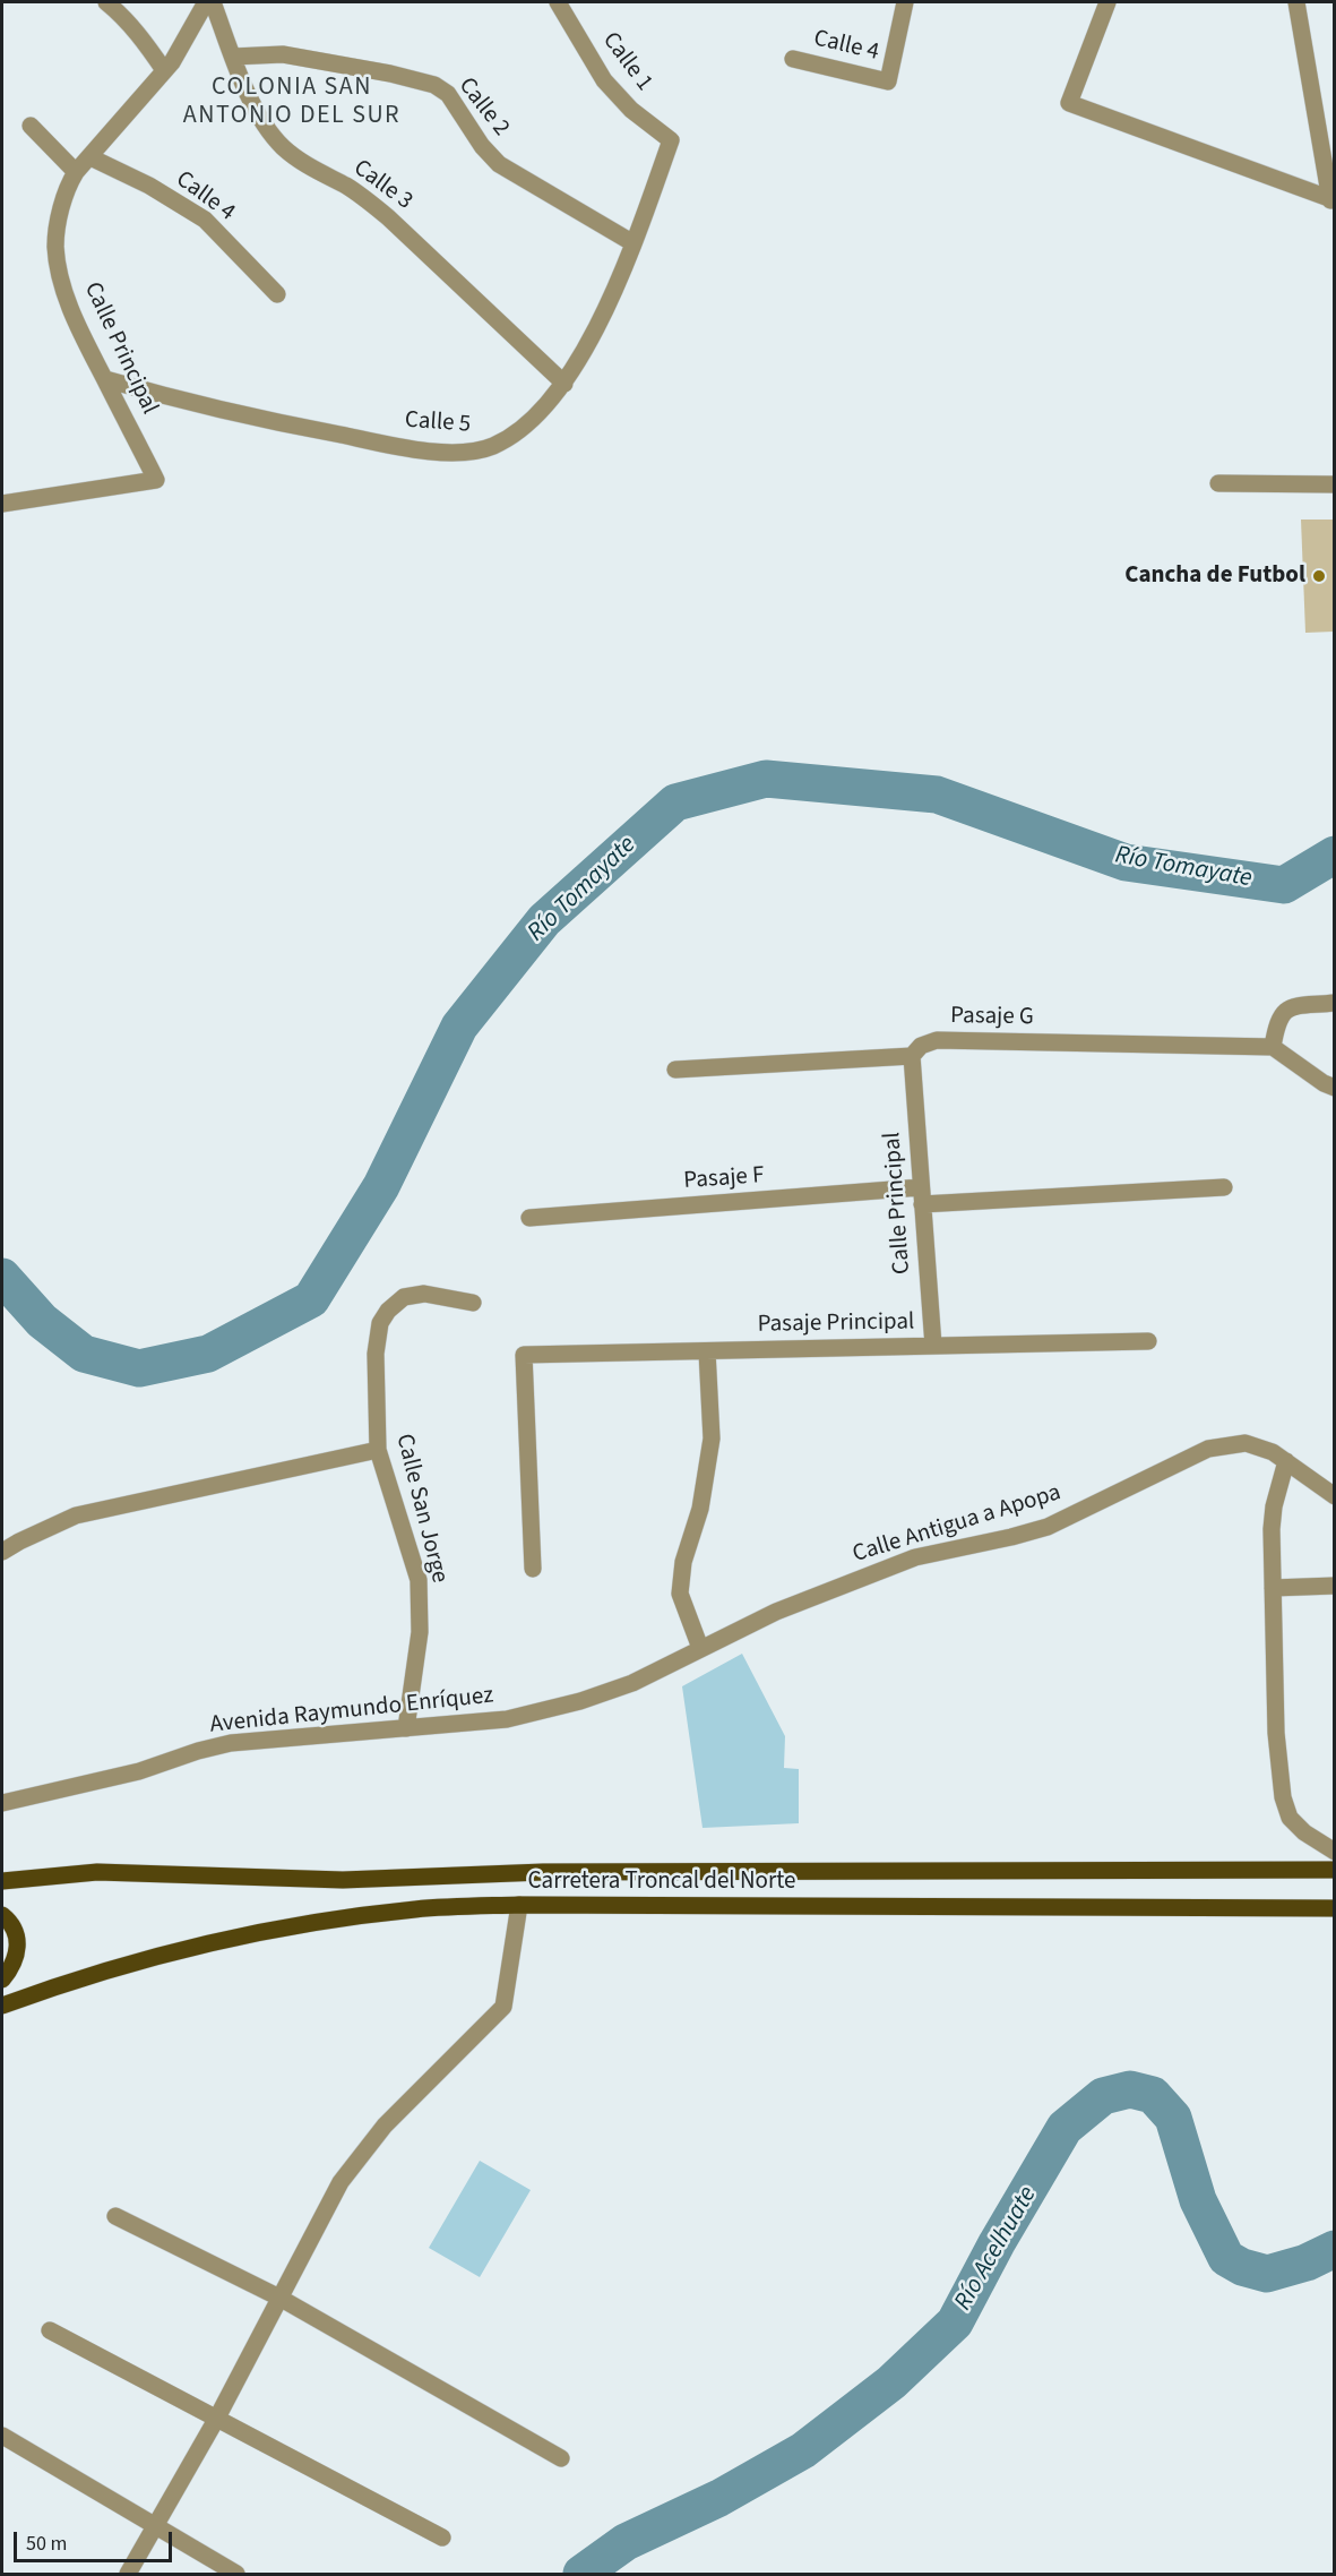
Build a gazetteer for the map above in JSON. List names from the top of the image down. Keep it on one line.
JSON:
{"streets":{"main road":["Carretera Troncal del Norte"],"street":["Calle 4","Calle 1","Calle 2","Calle 3","Calle Principal","Calle 5","Pasaje G","Pasaje F","Pasaje Principal","Calle San Jorge","Calle Antigua a Apopa","Avenida Raymundo Enríquez"]},"crossings":[["Calle 4","Calle Principal"],["Calle 1","Calle 5"],["Calle 2","Calle 3"],["Calle 2","Calle 5"],["Calle 3","Calle 5"],["Calle Principal","Calle 5"],["Calle Principal","Pasaje G"],["Calle Principal","Pasaje F"],["Calle Principal","Pasaje Principal"],["Calle San Jorge","Avenida Raymundo Enríquez"],["Calle Antigua a Apopa","Avenida Raymundo Enríquez"]],"districts":["COLONIA SAN ANTONIO DEL SUR"],"water":["Río Tomayate","Río Acelhuate"],"places":["Cancha de Futbol"],"scale_bar":"50 m"}
